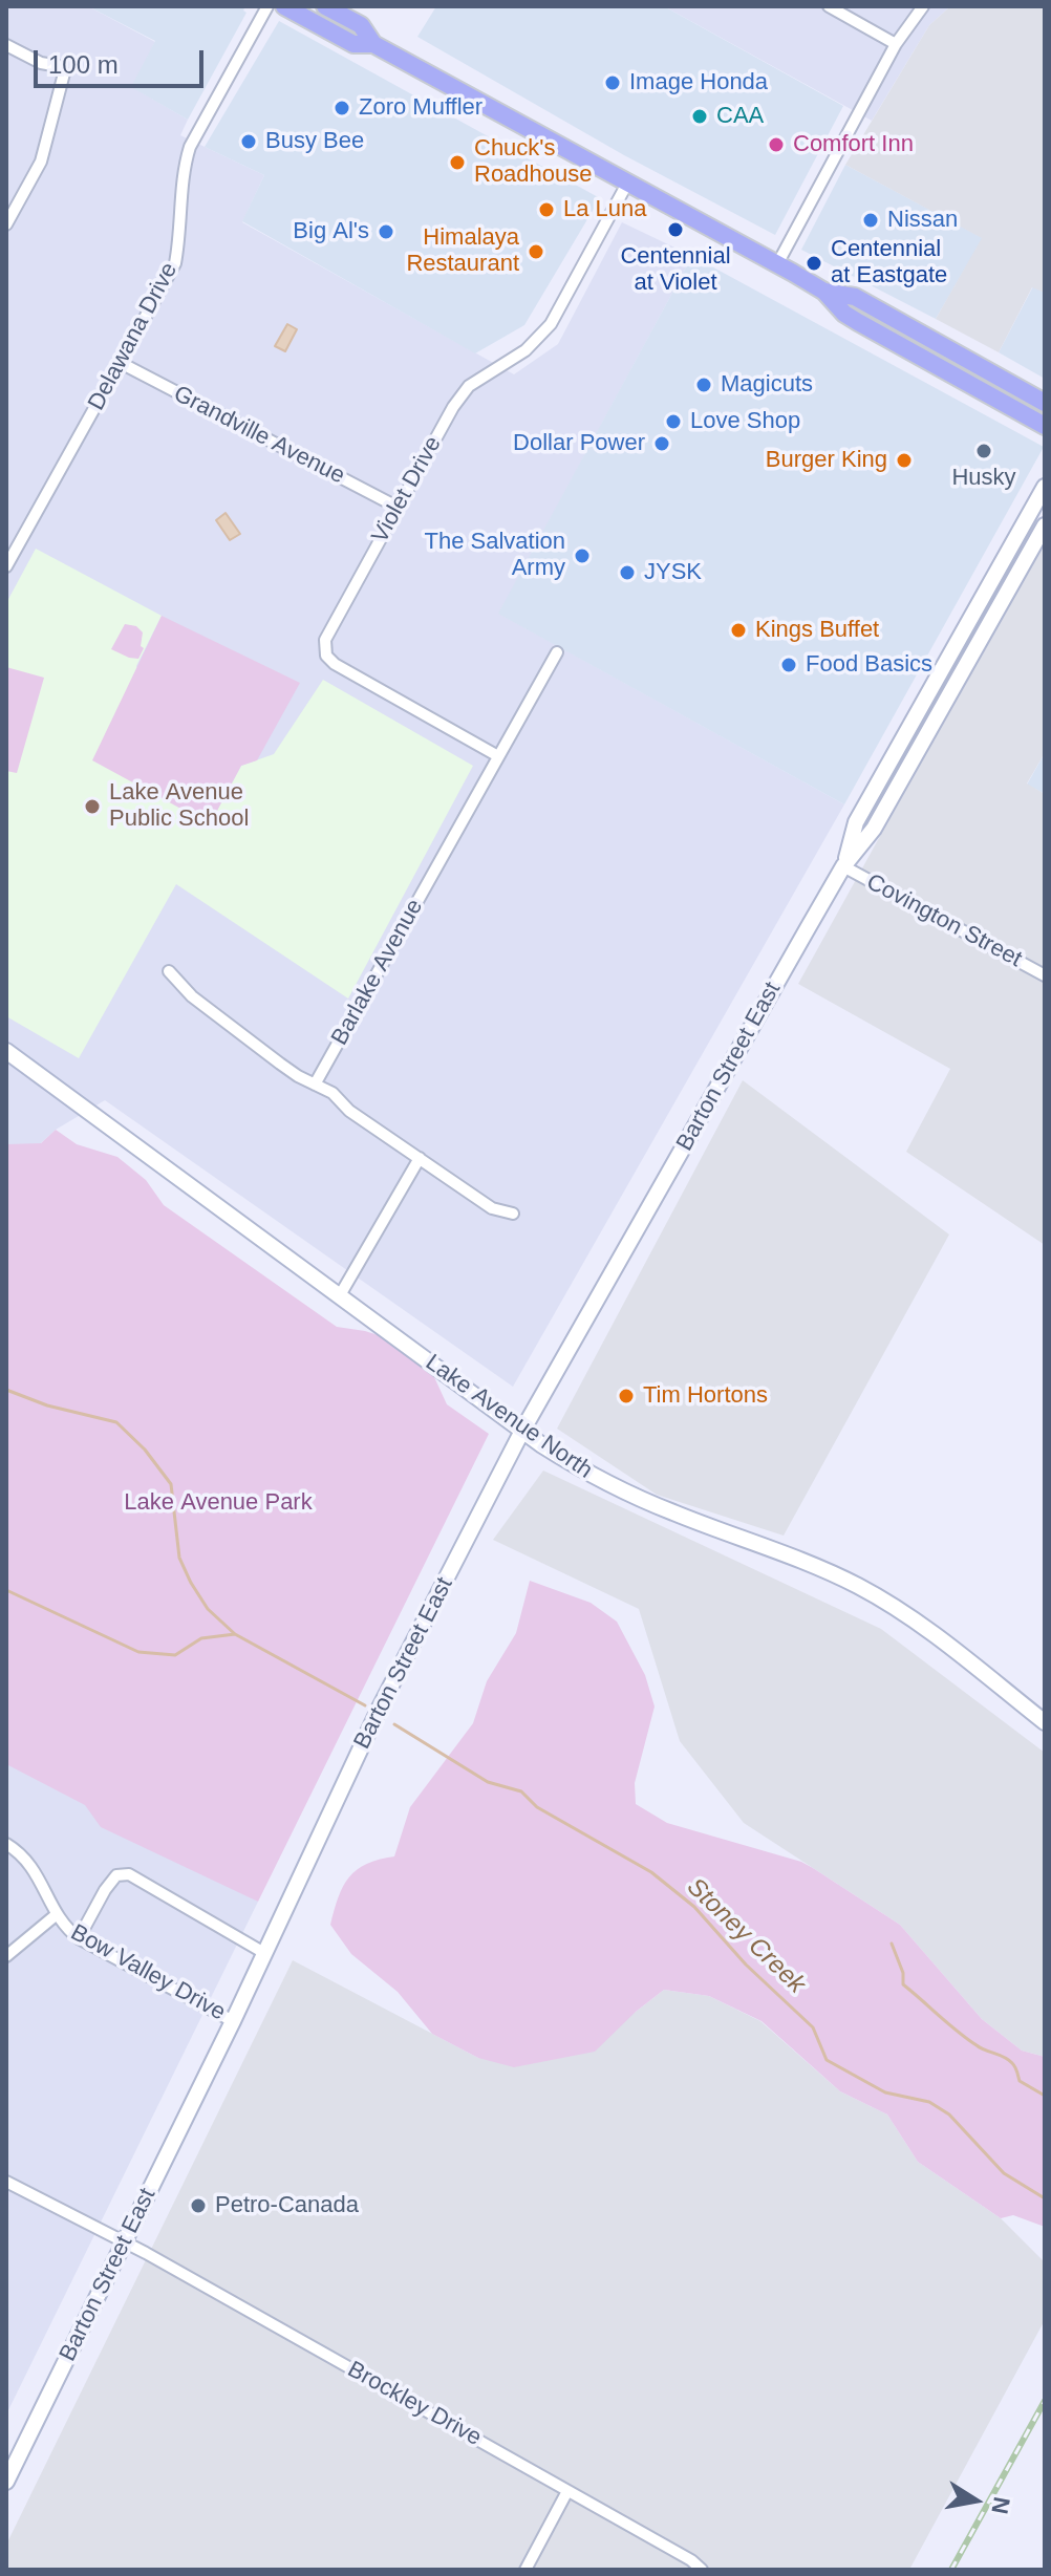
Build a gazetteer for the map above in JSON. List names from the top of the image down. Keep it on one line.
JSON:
{"streets":{"main road":["Barton Street East","Lake Avenue North"],"street":["Delawana Drive","Grandville Avenue","Violet Drive","Covington Street","Barlake Avenue","Bow Valley Drive","Brockley Drive"]},"crossings":[["Delawana Drive","Grandville Avenue"],["Grandville Avenue","Violet Drive"],["Violet Drive","Barlake Avenue"],["Covington Street","Barton Street East"],["Barton Street East","Lake Avenue North"],["Barton Street East","Bow Valley Drive"],["Barton Street East","Brockley Drive"]],"water":["Stoney Creek"],"parks":["Lake Avenue Park"],"places":["Image Honda","Zoro Muffler","CAA","Busy Bee","Comfort Inn","Chuck's Roadhouse","La Luna","Nissan","Centennial at Violet","Big Al's","Himalaya Restaurant","Centennial at Eastgate","Magicuts","Love Shop","Dollar Power","Husky","Burger King","The Salvation Army","JYSK","Kings Buffet","Food Basics","Lake Avenue Public School","Tim Hortons","Petro-Canada"],"scale_bar":"100 m","north":"right"}
